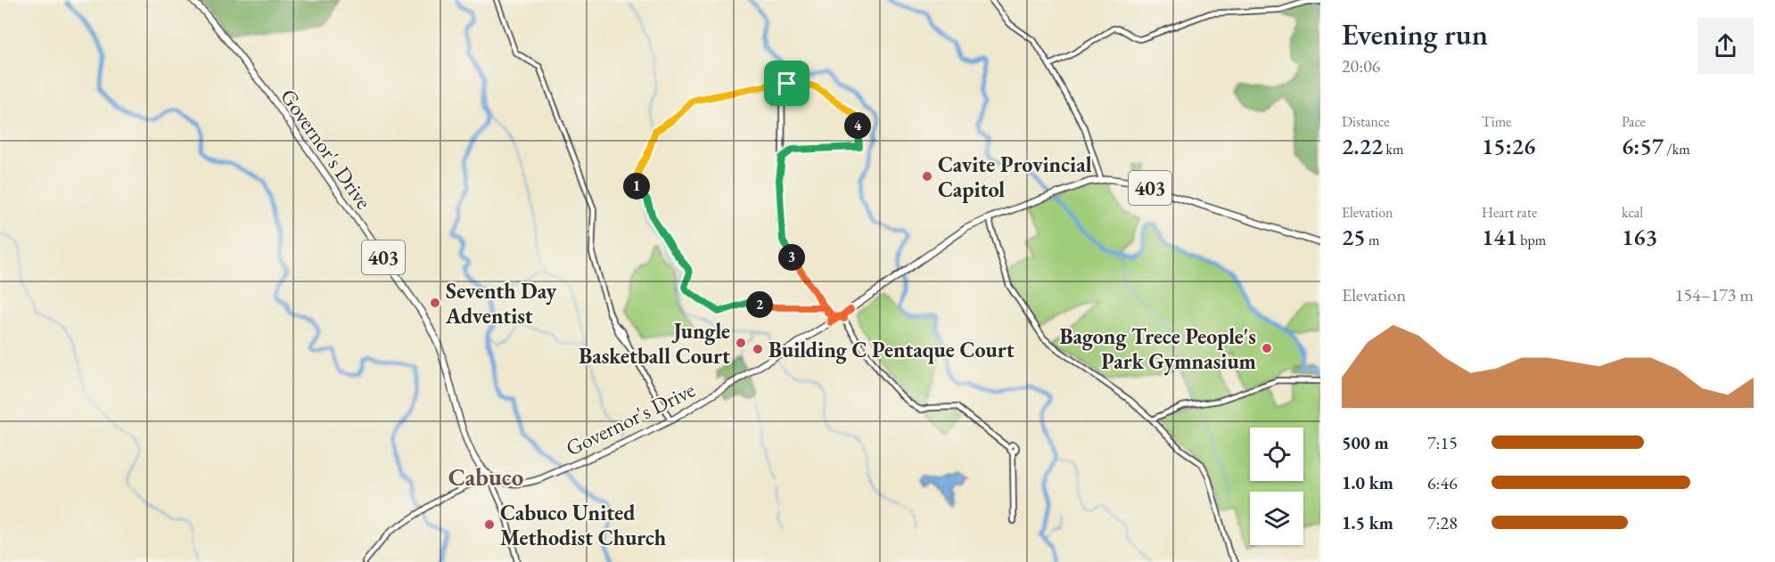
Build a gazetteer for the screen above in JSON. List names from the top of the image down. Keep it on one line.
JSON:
{"streets":{"main road":["Governor's Drive","403"]},"districts":["Cabuco"],"places":["Cavite Provincial Capitol","Seventh Day Adventist","Jungle Basketball Court","Bagong Trece People's Park Gymnasium","Building C Pentaque Court","Cabuco United Methodist Church"],"page":{"heading":["Evening run","20:06"],"stats":[["Distance","2.22 km"],["Time","15:26"],["Pace","6:57 /km"],["Elevation","25 m"],["Heart rate","141 bpm"],["kcal","163"]],"pins":["4","1","3","2"],"chart":["Elevation","154–173 m"],"list":[{"name":"500 m","note":"7:15"},{"name":"1.0 km","note":"6:46"},{"name":"1.5 km","note":"7:28"}]}}
